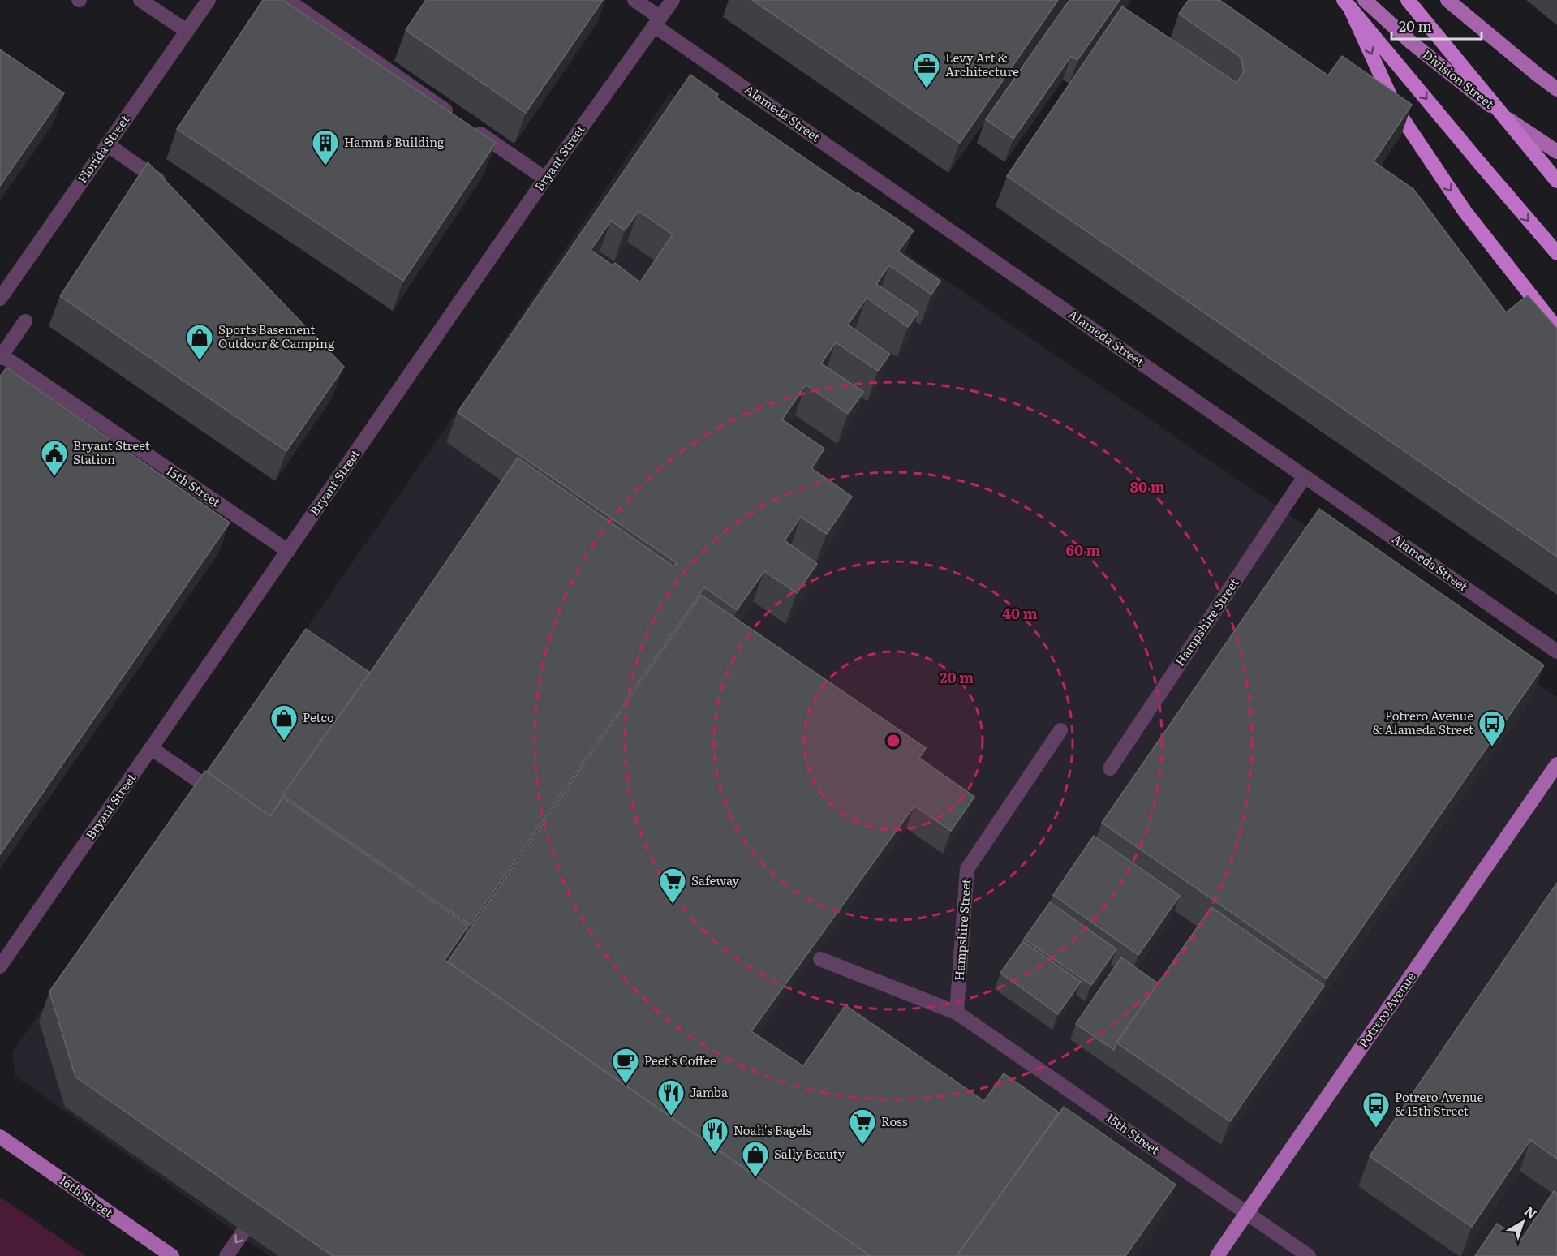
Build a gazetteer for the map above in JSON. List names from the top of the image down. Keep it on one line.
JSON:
{"streets":{"main road":["Division Street","Potrero Avenue","16th Street"],"street":["Alameda Street","Florida Street","Bryant Street","15th Street","Hampshire Street"]},"crossings":[["Alameda Street","Bryant Street"],["Alameda Street","Hampshire Street"],["Bryant Street","15th Street"],["15th Street","Hampshire Street"],["15th Street","Potrero Avenue"]],"places":{"office":["Levy Art & Architecture"],"building":["Hamm's Building"],"shop":["Sports Basement Outdoor & Camping","Petco","Sally Beauty"],"public building":["Bryant Street Station"],"bus stop":["Potrero Avenue & Alameda Street","Potrero Avenue & 15th Street"],"supermarket":["Safeway","Ross"],"cafe":["Peet's Coffee"],"restaurant":["Jamba","Noah's Bagels"]},"scale_bar":"20 m","north":"top right","rings":["80 m","60 m","40 m","20 m"]}
